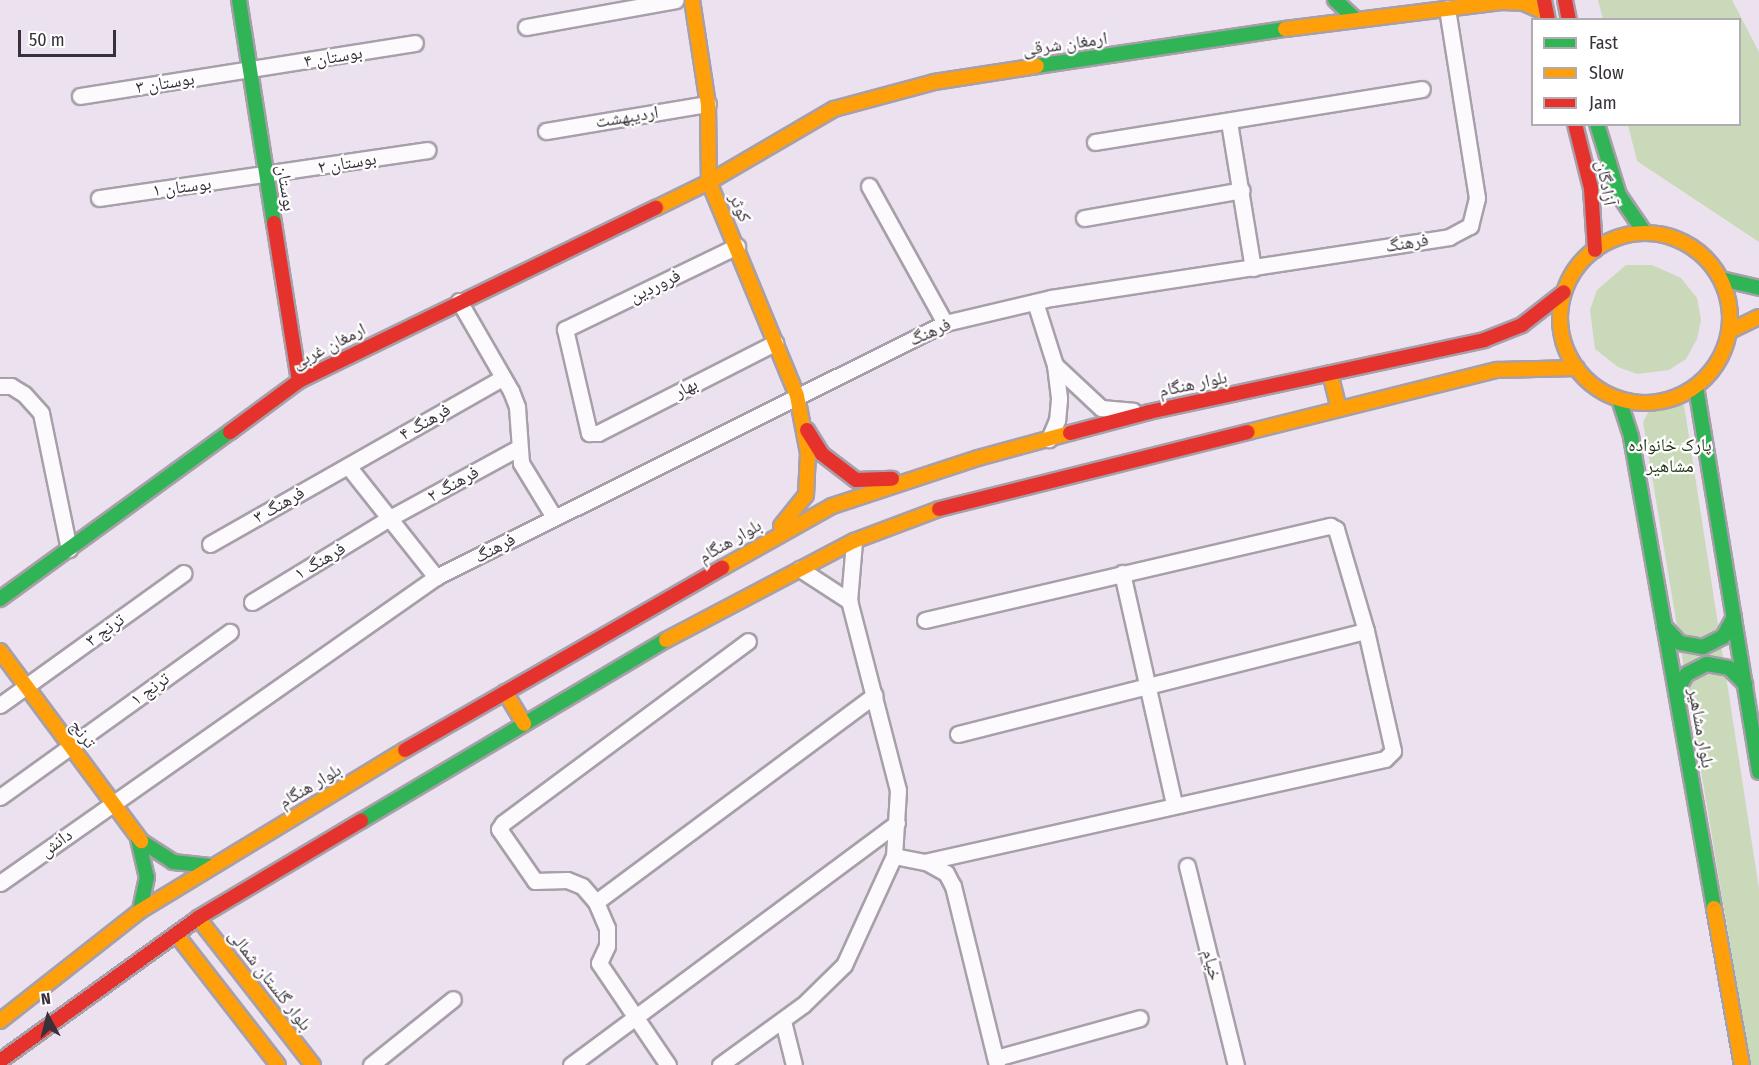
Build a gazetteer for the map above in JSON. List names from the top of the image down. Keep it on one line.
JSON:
{"streets":{"main road":["ارمغان شرقی","آزادگان","بوستان","کوثر","ارمغان غربی","بلوار هنگام","بلوار مشاهیر","ترنج","بلوار گلستان شمالی"],"street":["بوستان ۴","بوستان ۳","اردیبهشت","بوستان ۲","بوستان ۱","فرهنگ","فروردین","بهار","فرهنگ ۴","فرهنگ ۲","فرهنگ ۳","فرهنگ ۱","ترنج ۳","ترنج ۱","دانش","خیام"]},"crossings":[["ارمغان شرقی","کوثر"],["ارمغان شرقی","فرهنگ"],["ارمغان شرقی","ارمغان غربی"],["بوستان ۴","بوستان ۳"],["بوستان ۴","بوستان"],["بوستان ۳","بوستان"],["اردیبهشت","کوثر"],["بوستان ۲","بوستان ۱"],["بوستان ۲","بوستان"],["آزادگان","بلوار هنگام"],["آزادگان","بلوار مشاهیر"],["بوستان ۱","بوستان"],["بوستان","ارمغان غربی"],["کوثر","فرهنگ"],["کوثر","فروردین"],["کوثر","ارمغان غربی"],["کوثر","بلوار هنگام"],["کوثر","بهار"],["فرهنگ","ترنج"],["فرهنگ","دانش"],["فروردین","بهار"],["بلوار هنگام","بلوار مشاهیر"],["فرهنگ ۴","فرهنگ ۳"],["فرهنگ ۲","فرهنگ ۱"],["ترنج ۳","ترنج"],["ترنج ۱","ترنج"],["ترنج","دانش"]],"parks":["پارک خانواده مشاهیر"],"legend":["Fast","Slow","Jam"],"scale_bar":"50 m","north":"top"}
